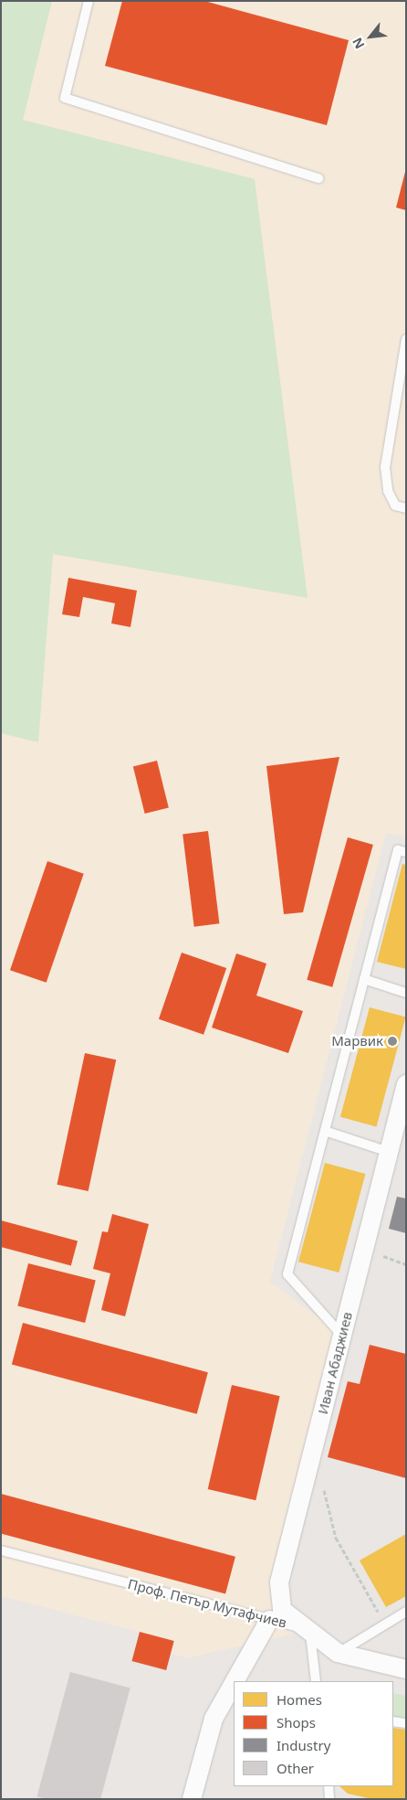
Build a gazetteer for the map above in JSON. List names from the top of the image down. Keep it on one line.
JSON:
{"streets":{"street":["Иван Абаджиев","Проф. Петър Мутафчиев"]},"crossings":[["Иван Абаджиев","Проф. Петър Мутафчиев"]],"places":["Марвик"],"legend":["Homes","Shops","Industry","Other"],"north":"bottom left"}
